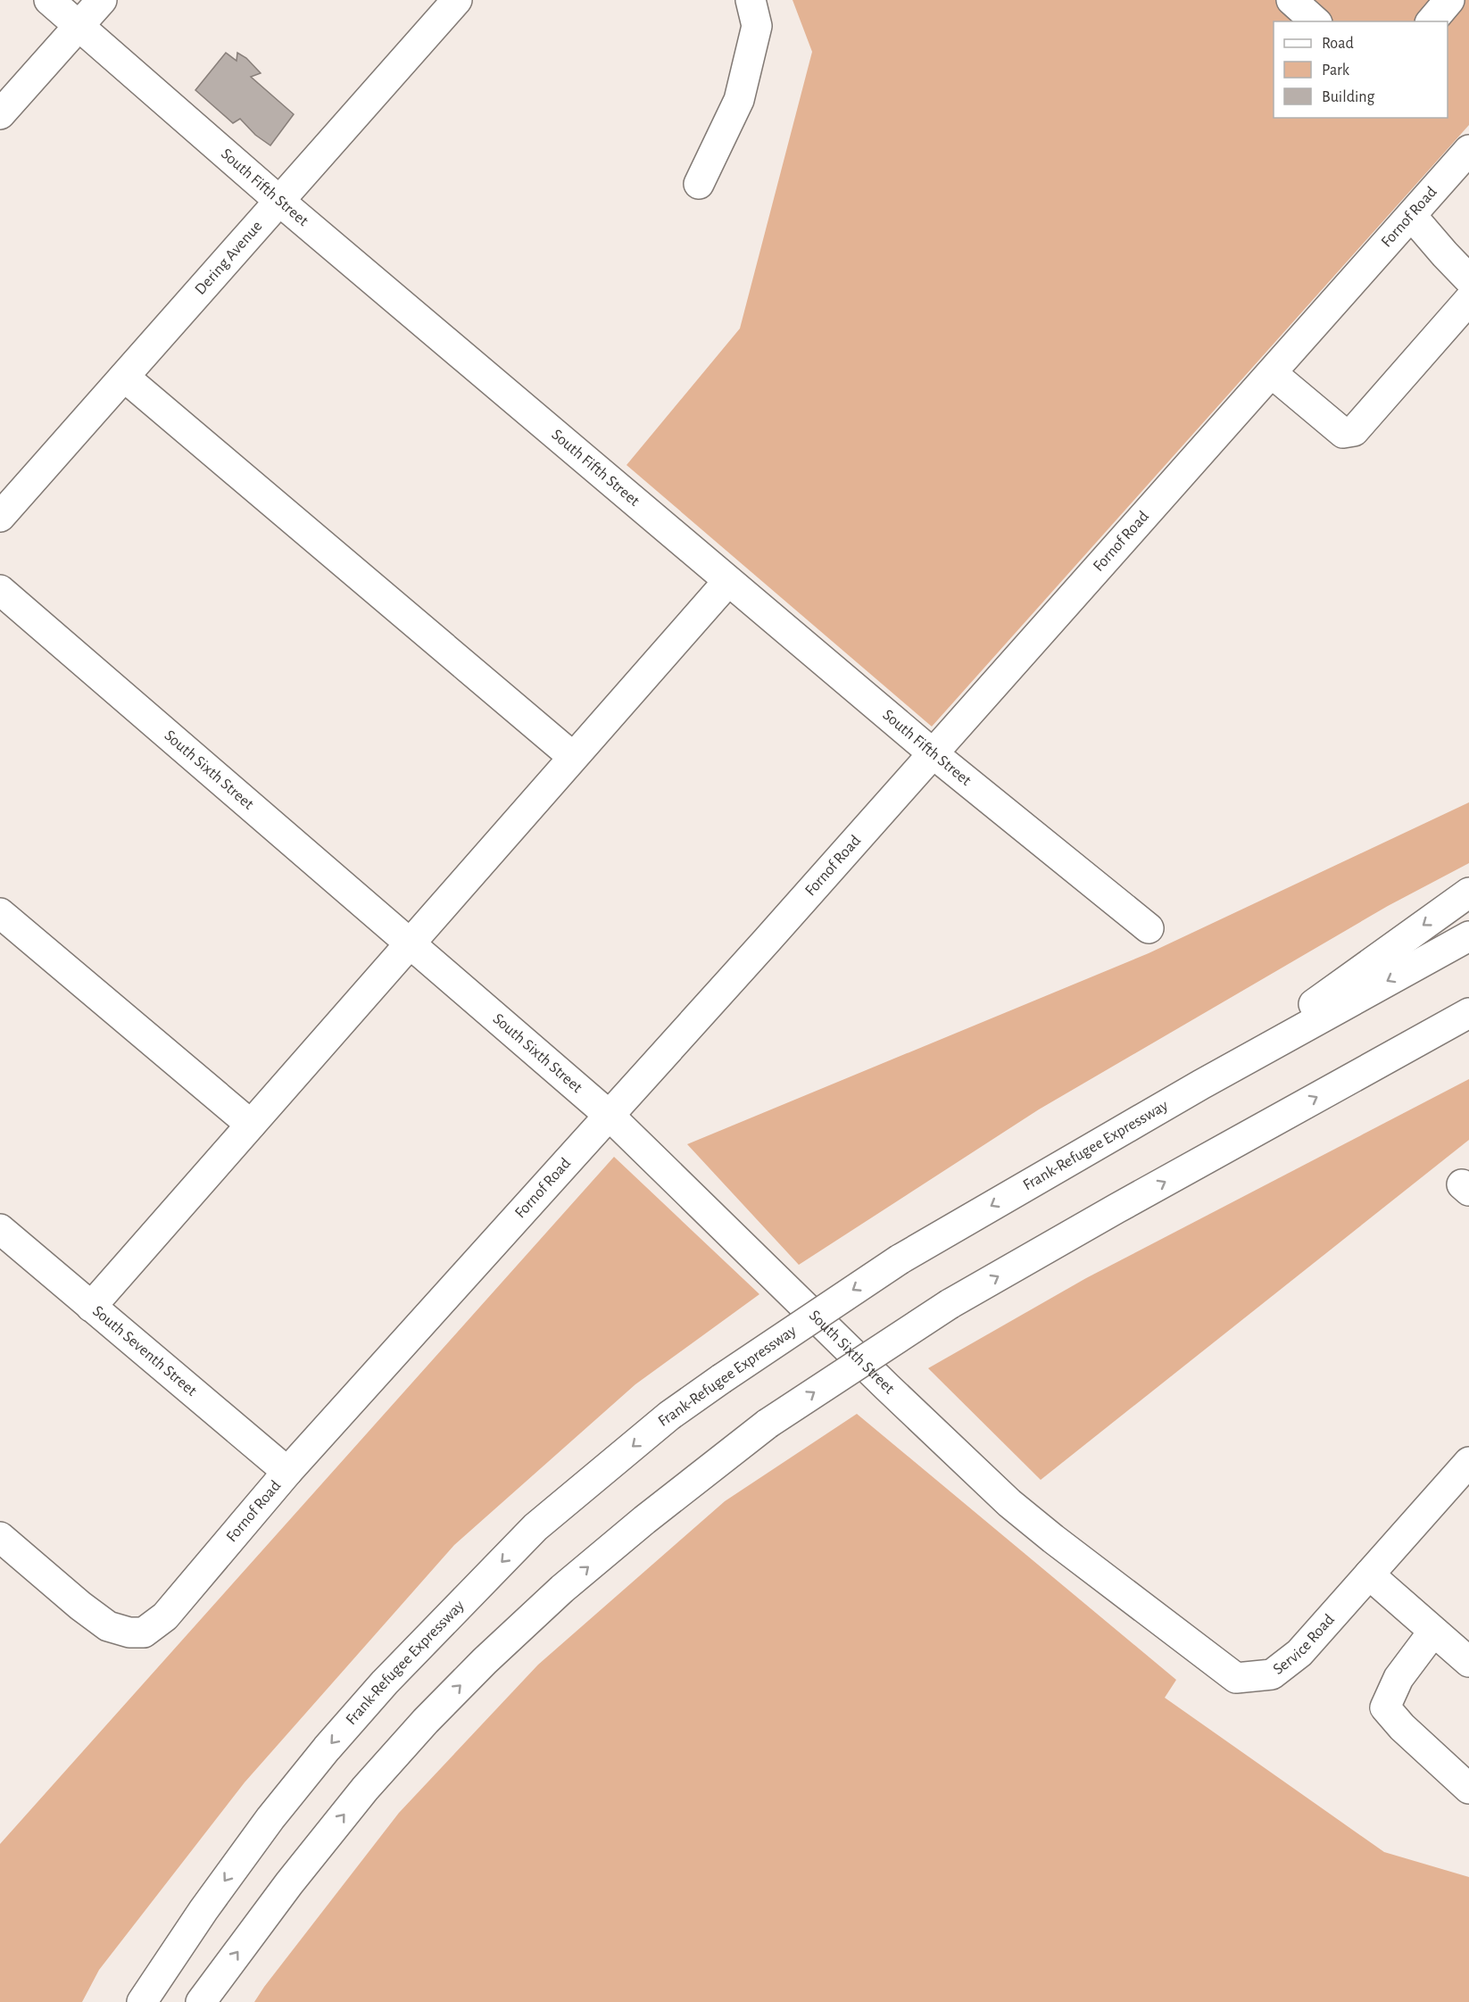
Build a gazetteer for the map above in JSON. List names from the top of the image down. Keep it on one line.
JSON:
{"streets":{"main road":["South Fifth Street","Fornof Road","Dering Avenue","South Sixth Street","Frank-Refugee Expressway","South Seventh Street","Service Road"]},"crossings":[["South Fifth Street","Fornof Road"],["South Fifth Street","Dering Avenue"],["Fornof Road","South Sixth Street"],["Fornof Road","South Seventh Street"],["South Sixth Street","Service Road"]],"legend":["Road","Park","Building"]}
